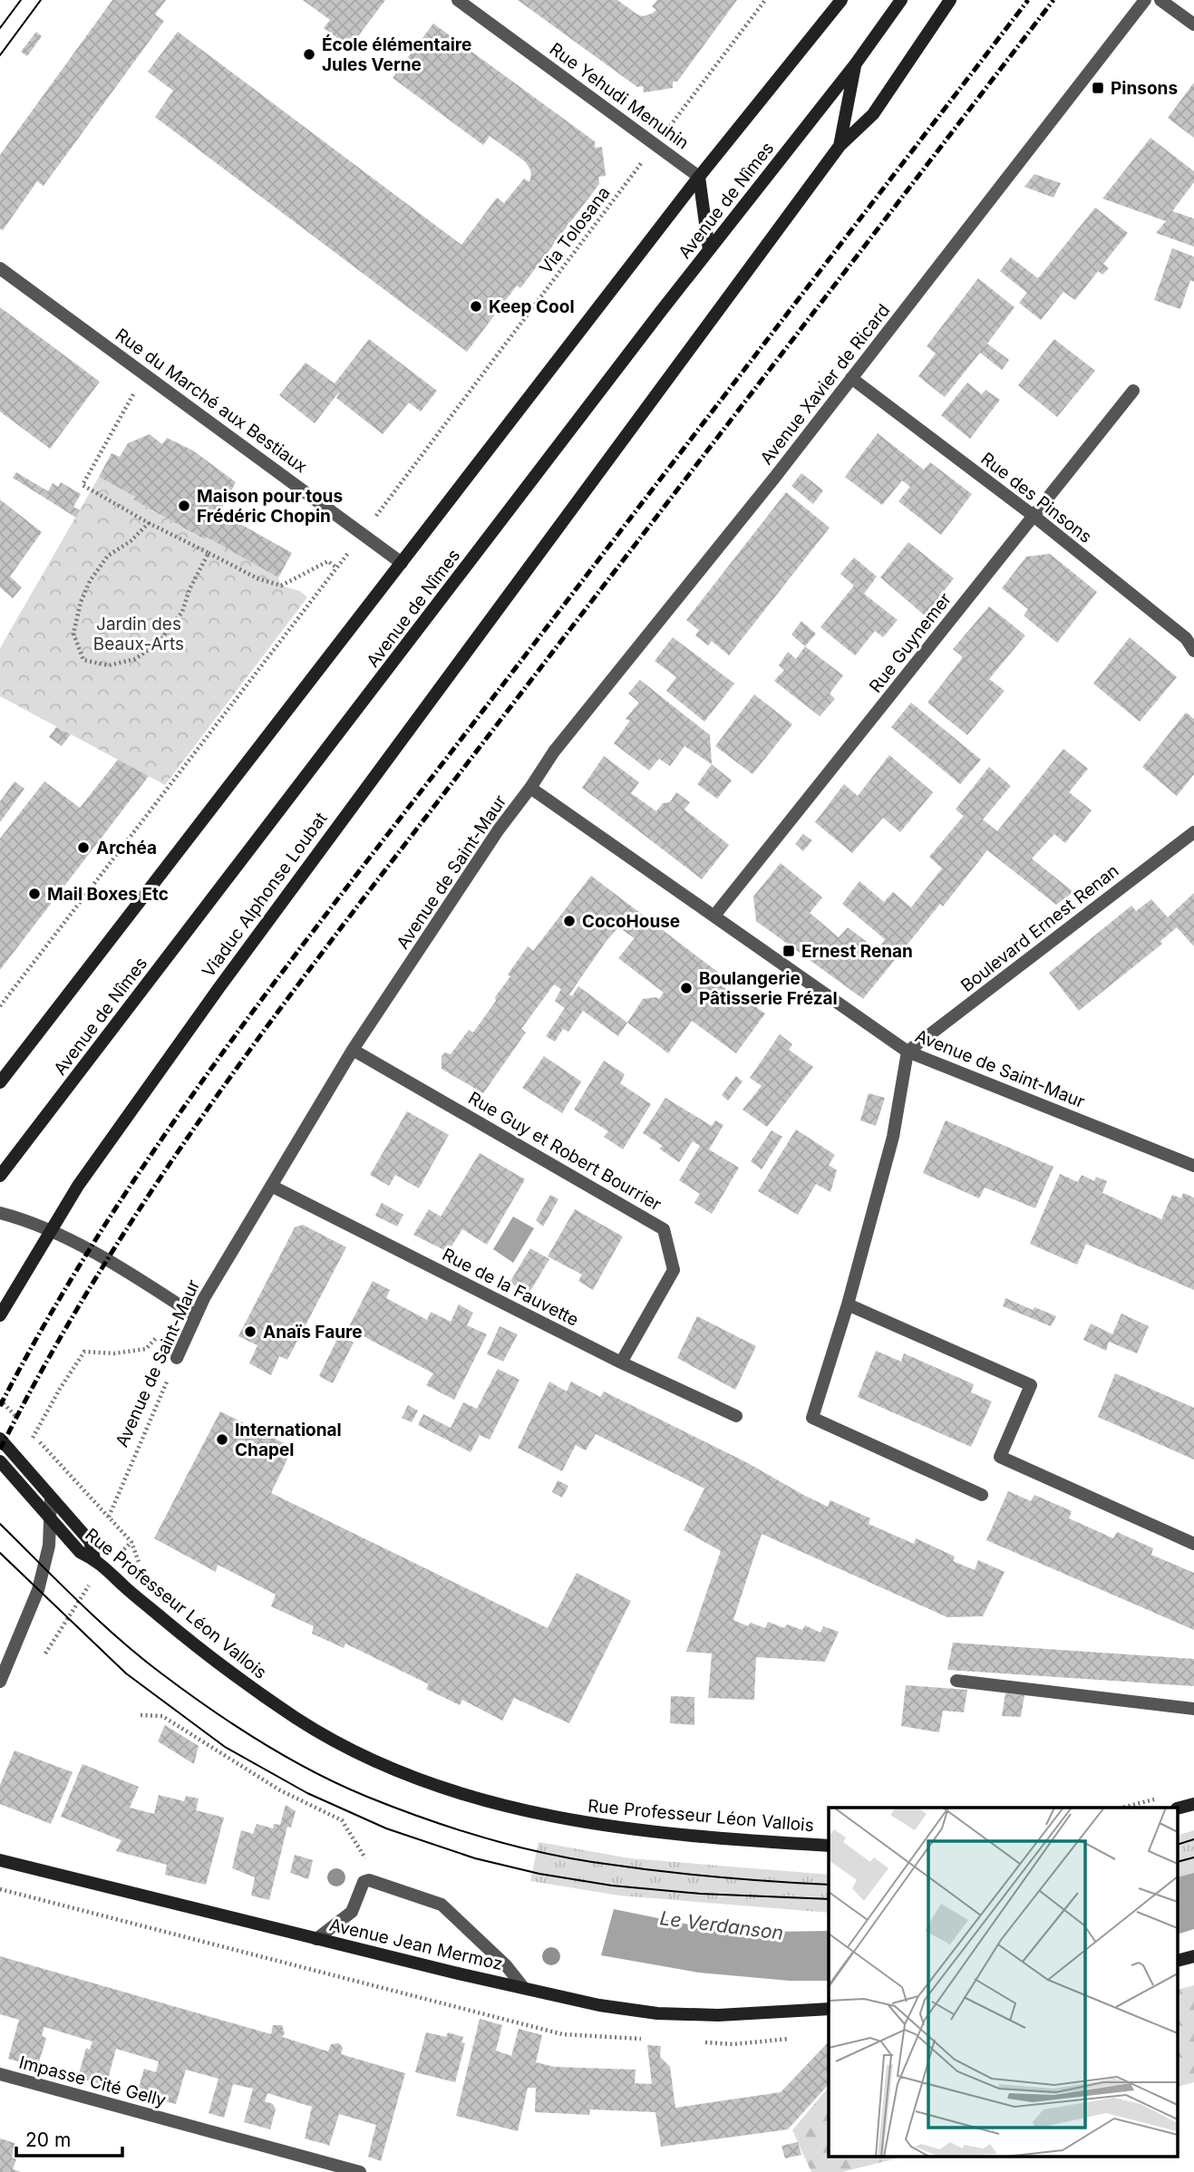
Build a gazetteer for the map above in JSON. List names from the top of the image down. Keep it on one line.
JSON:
{"streets":{"main road":["Avenue de Nîmes","Viaduc Alphonse Loubat","Rue Professeur Léon Vallois","Avenue Jean Mermoz"],"street":["Rue Yehudi Menuhin","Avenue Xavier de Ricard","Rue du Marché aux Bestiaux","Rue des Pinsons","Rue Guynemer","Avenue de Saint-Maur","Boulevard Ernest Renan","Rue Guy et Robert Bourrier","Rue de la Fauvette","Impasse Cité Gelly"],"path":["Via Tolosana"]},"crossings":[["Rue Yehudi Menuhin","Avenue de Nîmes"],["Rue Yehudi Menuhin","Via Tolosana"],["Avenue de Nîmes","Rue du Marché aux Bestiaux"],["Avenue de Nîmes","Viaduc Alphonse Loubat"],["Via Tolosana","Rue du Marché aux Bestiaux"],["Avenue Xavier de Ricard","Rue des Pinsons"],["Avenue Xavier de Ricard","Avenue de Saint-Maur"],["Rue des Pinsons","Rue Guynemer"],["Rue Guynemer","Avenue de Saint-Maur"],["Avenue de Saint-Maur","Boulevard Ernest Renan"],["Avenue de Saint-Maur","Rue Guy et Robert Bourrier"],["Avenue de Saint-Maur","Rue de la Fauvette"],["Rue Guy et Robert Bourrier","Rue de la Fauvette"]],"water":["Le Verdanson"],"parks":["Jardin des Beaux-Arts"],"places":{"other":["École élémentaire Jules Verne","Keep Cool","Maison pour tous Frédéric Chopin","Archéa","Mail Boxes Etc","CocoHouse","Boulangerie Pâtisserie Frézal","Anaïs Faure","International Chapel"],"transit":["Pinsons","Ernest Renan"]},"scale_bar":"20 m"}
